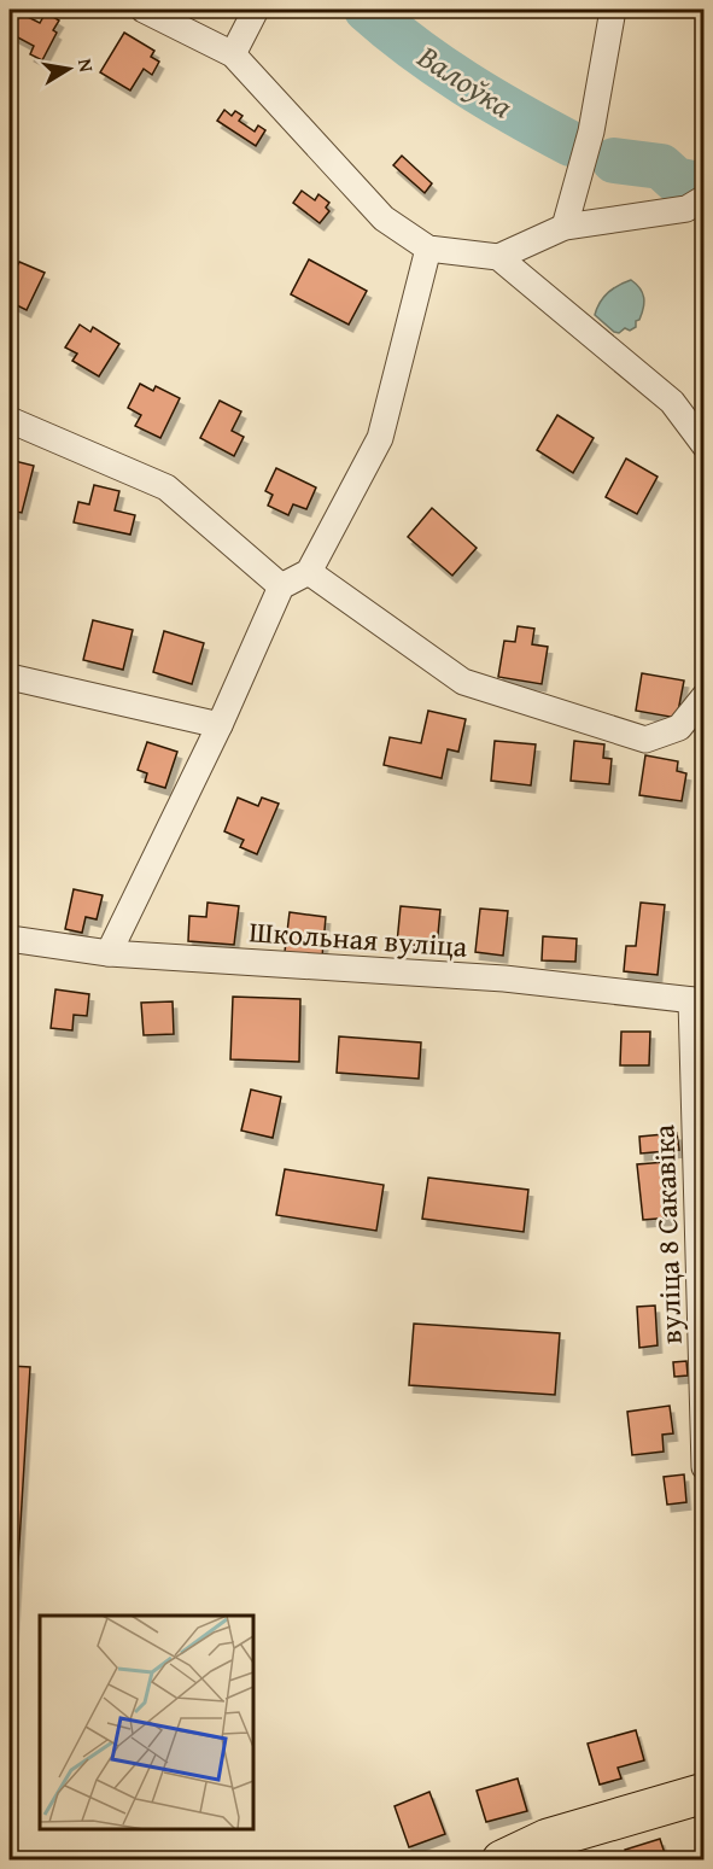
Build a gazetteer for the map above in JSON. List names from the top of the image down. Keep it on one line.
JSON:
{"streets":{"street":["Школьная вуліца","вуліца 8 Сакавіка"]},"crossings":[["Школьная вуліца","вуліца 8 Сакавіка"]],"water":["Валоўка"],"north":"right"}
